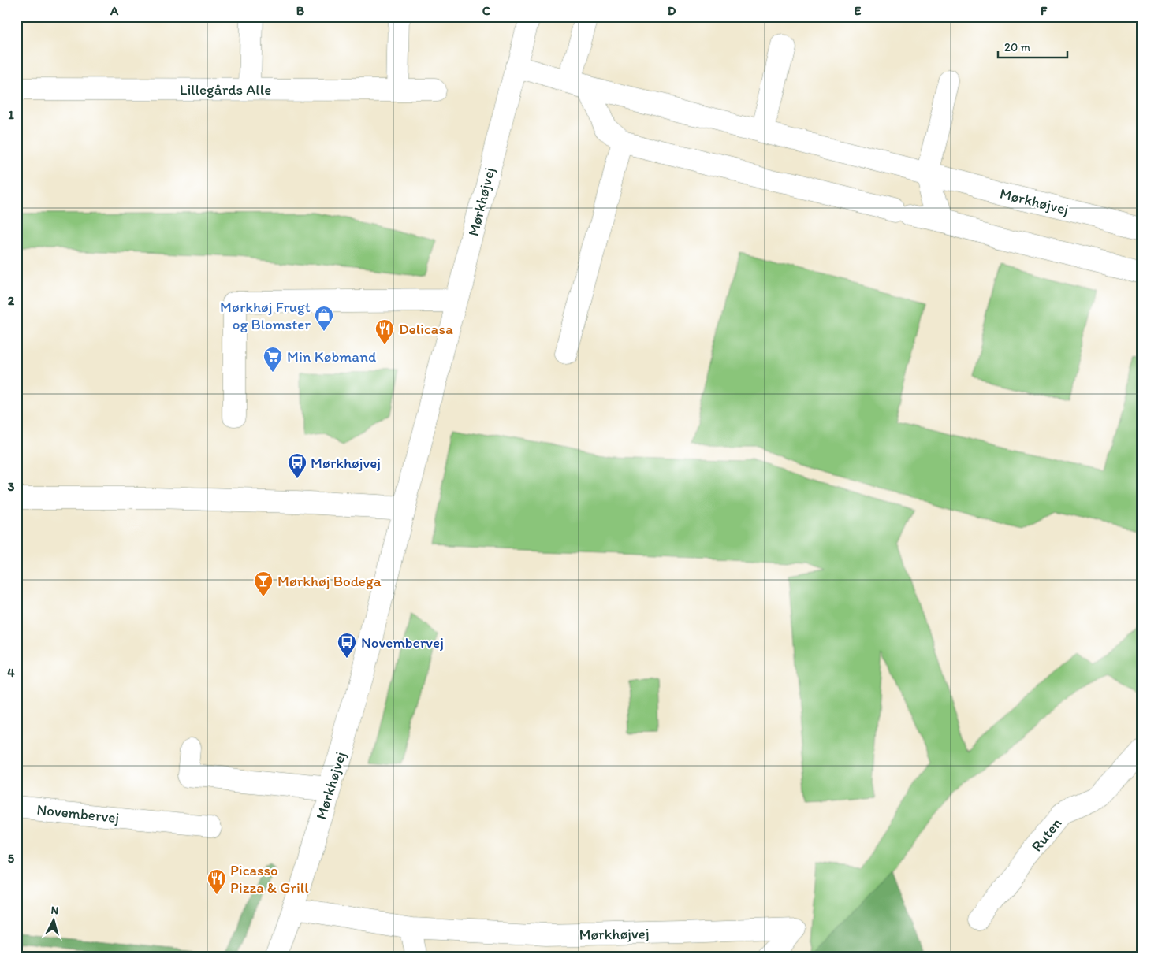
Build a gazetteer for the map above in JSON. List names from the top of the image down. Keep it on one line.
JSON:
{"streets":{"street":["Lillegårds Alle","Mørkhøjvej","Novembervej","Ruten"]},"places":{"shop":["Mørkhøj Frugt og Blomster"],"restaurant":["Delicasa","Picasso Pizza & Grill"],"supermarket":["Min Købmand"],"bus stop":["Mørkhøjvej","Novembervej"],"bar":["Mørkhøj Bodega"]},"scale_bar":"20 m","north":"top","grid":{"columns":["A","B","C","D","E","F"],"rows":["1","2","3","4","5"]}}
